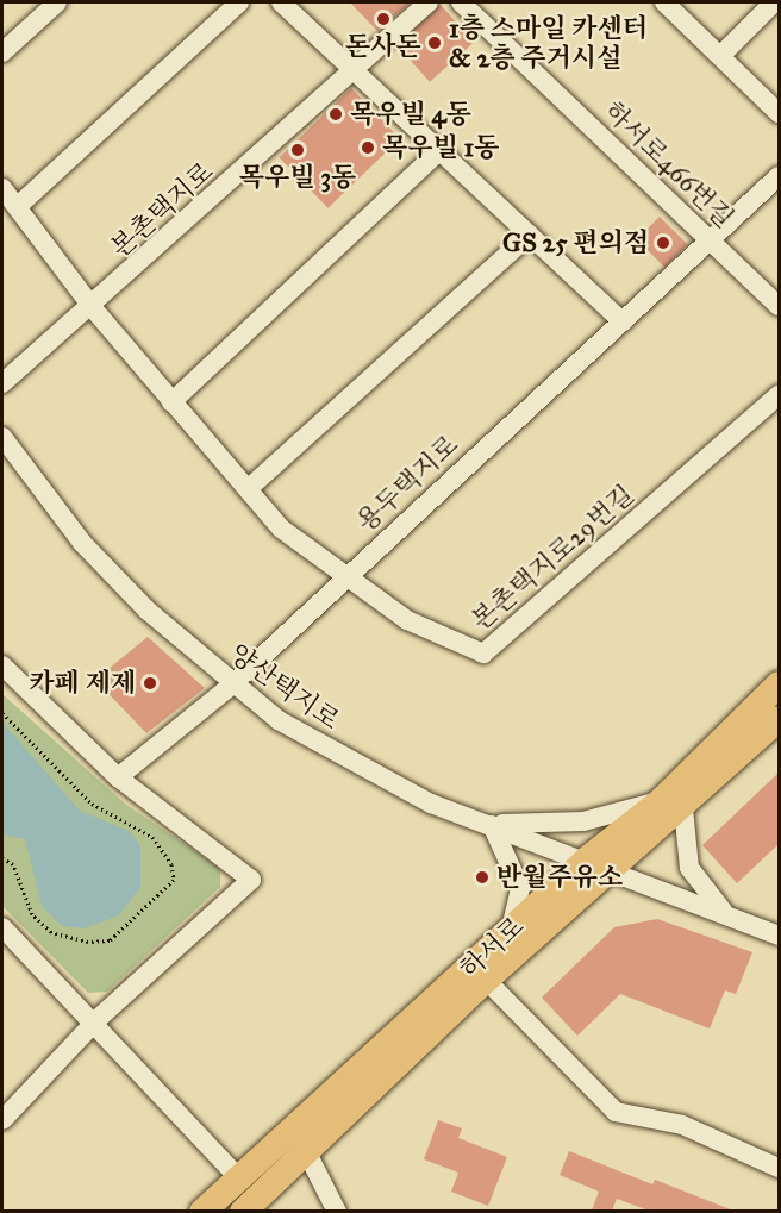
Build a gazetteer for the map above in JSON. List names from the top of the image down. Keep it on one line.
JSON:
{"streets":{"main road":["하서로"],"street":["하서로466번길","본촌택지로","용두택지로","본촌택지로29번길","양산택지로"]},"crossings":[["하서로466번길","용두택지로"],["본촌택지로","본촌택지로29번길"],["용두택지로","본촌택지로29번길"],["용두택지로","양산택지로"],["양산택지로","하서로"]],"places":["돈사돈","1층 스마일 카센터 & 2층 주거시설","목우빌 4동","목우빌 1동","목우빌 3동","GS 25 편의점","카페 제제","반월주유소"]}
